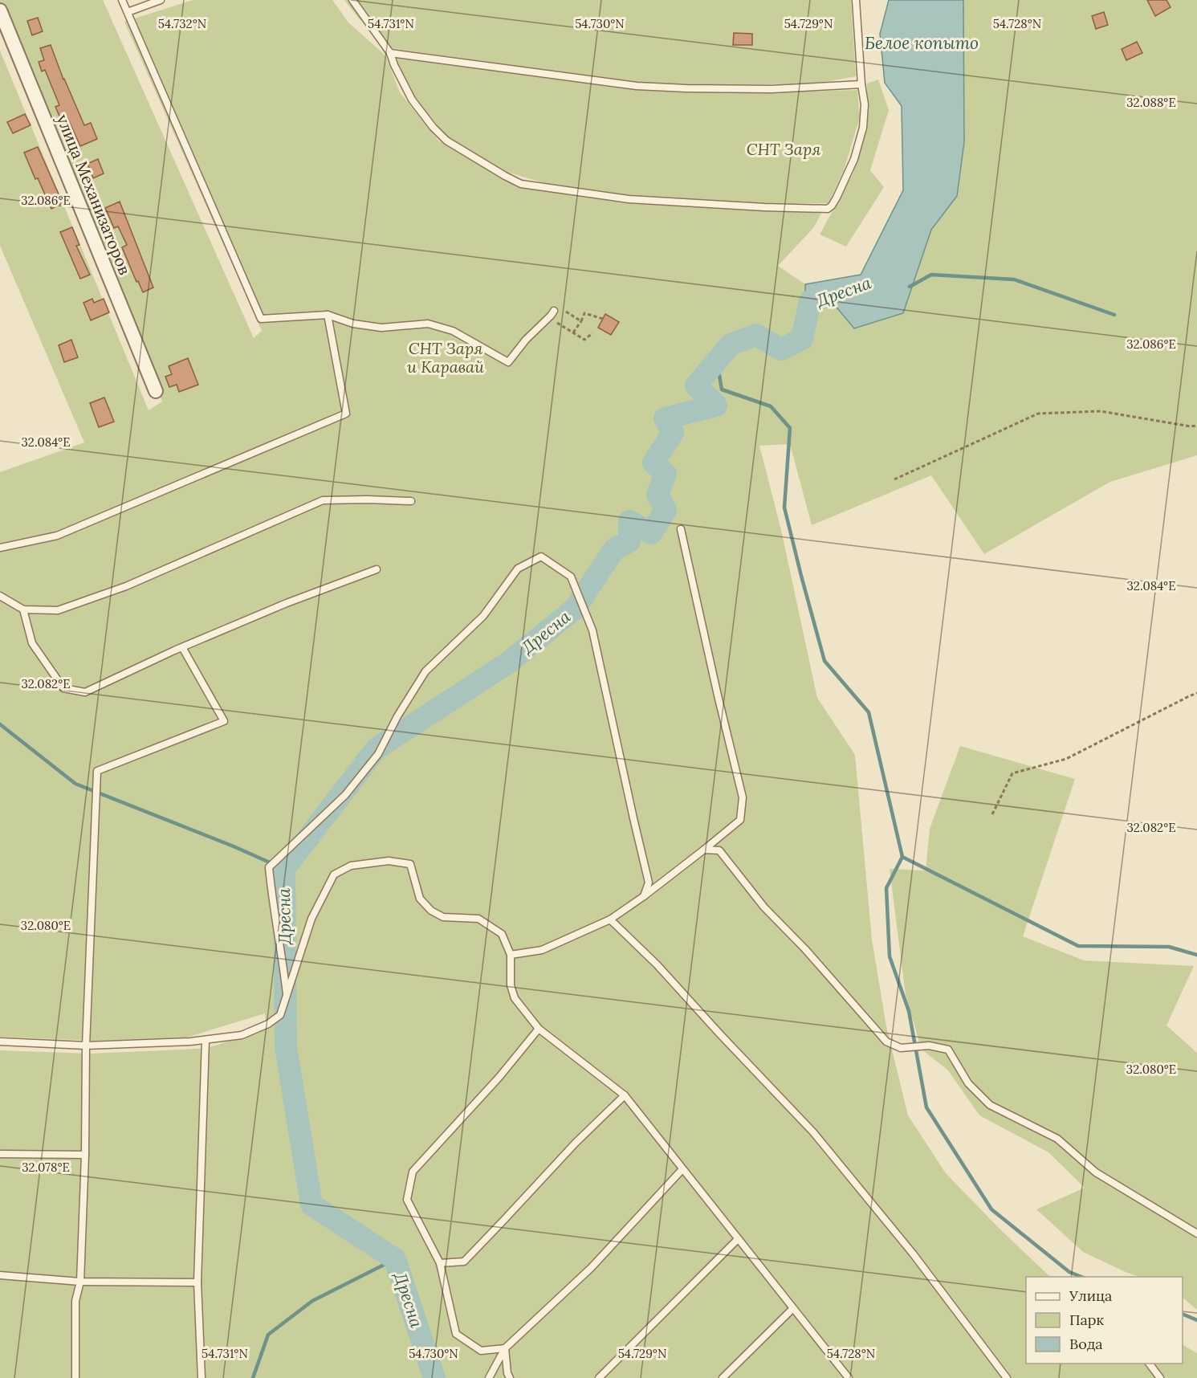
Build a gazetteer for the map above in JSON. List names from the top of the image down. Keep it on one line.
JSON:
{"streets":{"street":["улица Механизаторов"]},"water":["Белое копыто","Дресна"],"parks":["СНТ Заря","СНТ Заря и Каравай"],"legend":["Улица","Парк","Вода"],"coordinates":["54.732°N","54.731°N","54.730°N","54.729°N","54.728°N","32.088°E","32.086°E","32.084°E","32.082°E","32.080°E","32.078°E"]}
